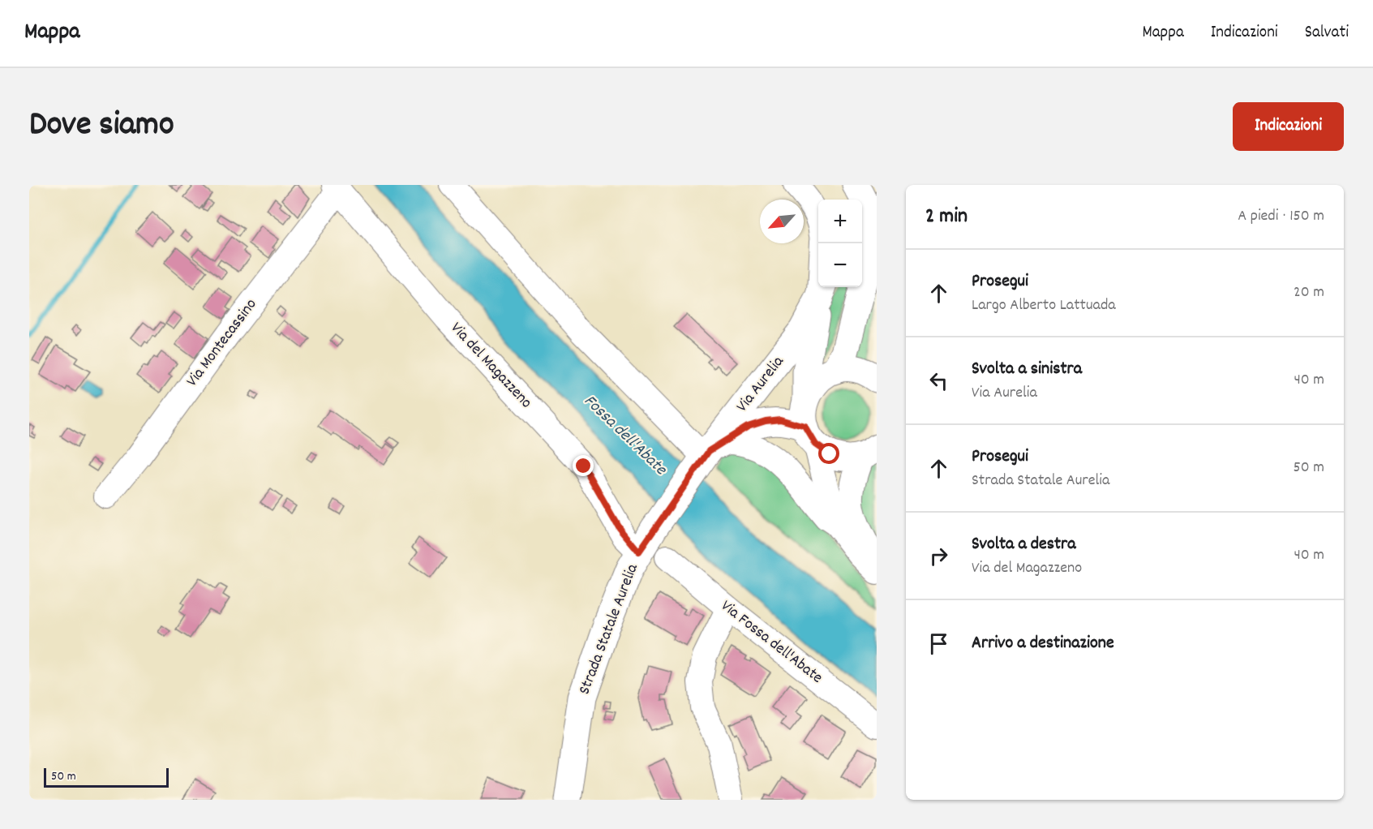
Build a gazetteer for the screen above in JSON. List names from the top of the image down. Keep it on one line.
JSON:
{"streets":{"main road":["Via Aurelia","Strada Statale Aurelia"],"street":["Via Montecassino","Via del Magazzeno","Via Fossa dell'Abate"]},"crossings":[["Via Montecassino","Via del Magazzeno"],["Via del Magazzeno","Strada Statale Aurelia"],["Via Aurelia","Strada Statale Aurelia"]],"water":["Fossa dell'Abate"],"scale_bar":"50 m","north":"bottom left","page":{"header":"Mappa","nav":["Mappa","Indicazioni","Salvati"],"title":"Dove siamo","buttons":"Indicazioni","heading":["2 min","A piedi · 150 m"],"map_buttons":["+","−"],"list":[["Prosegui","Largo Alberto Lattuada","20 m"],["Svolta a sinistra","Via Aurelia","40 m"],["Prosegui","Strada Statale Aurelia","50 m"],["Svolta a destra","Via del Magazzeno","40 m"],"Arrivo a destinazione"],"scale":"50 m"}}
